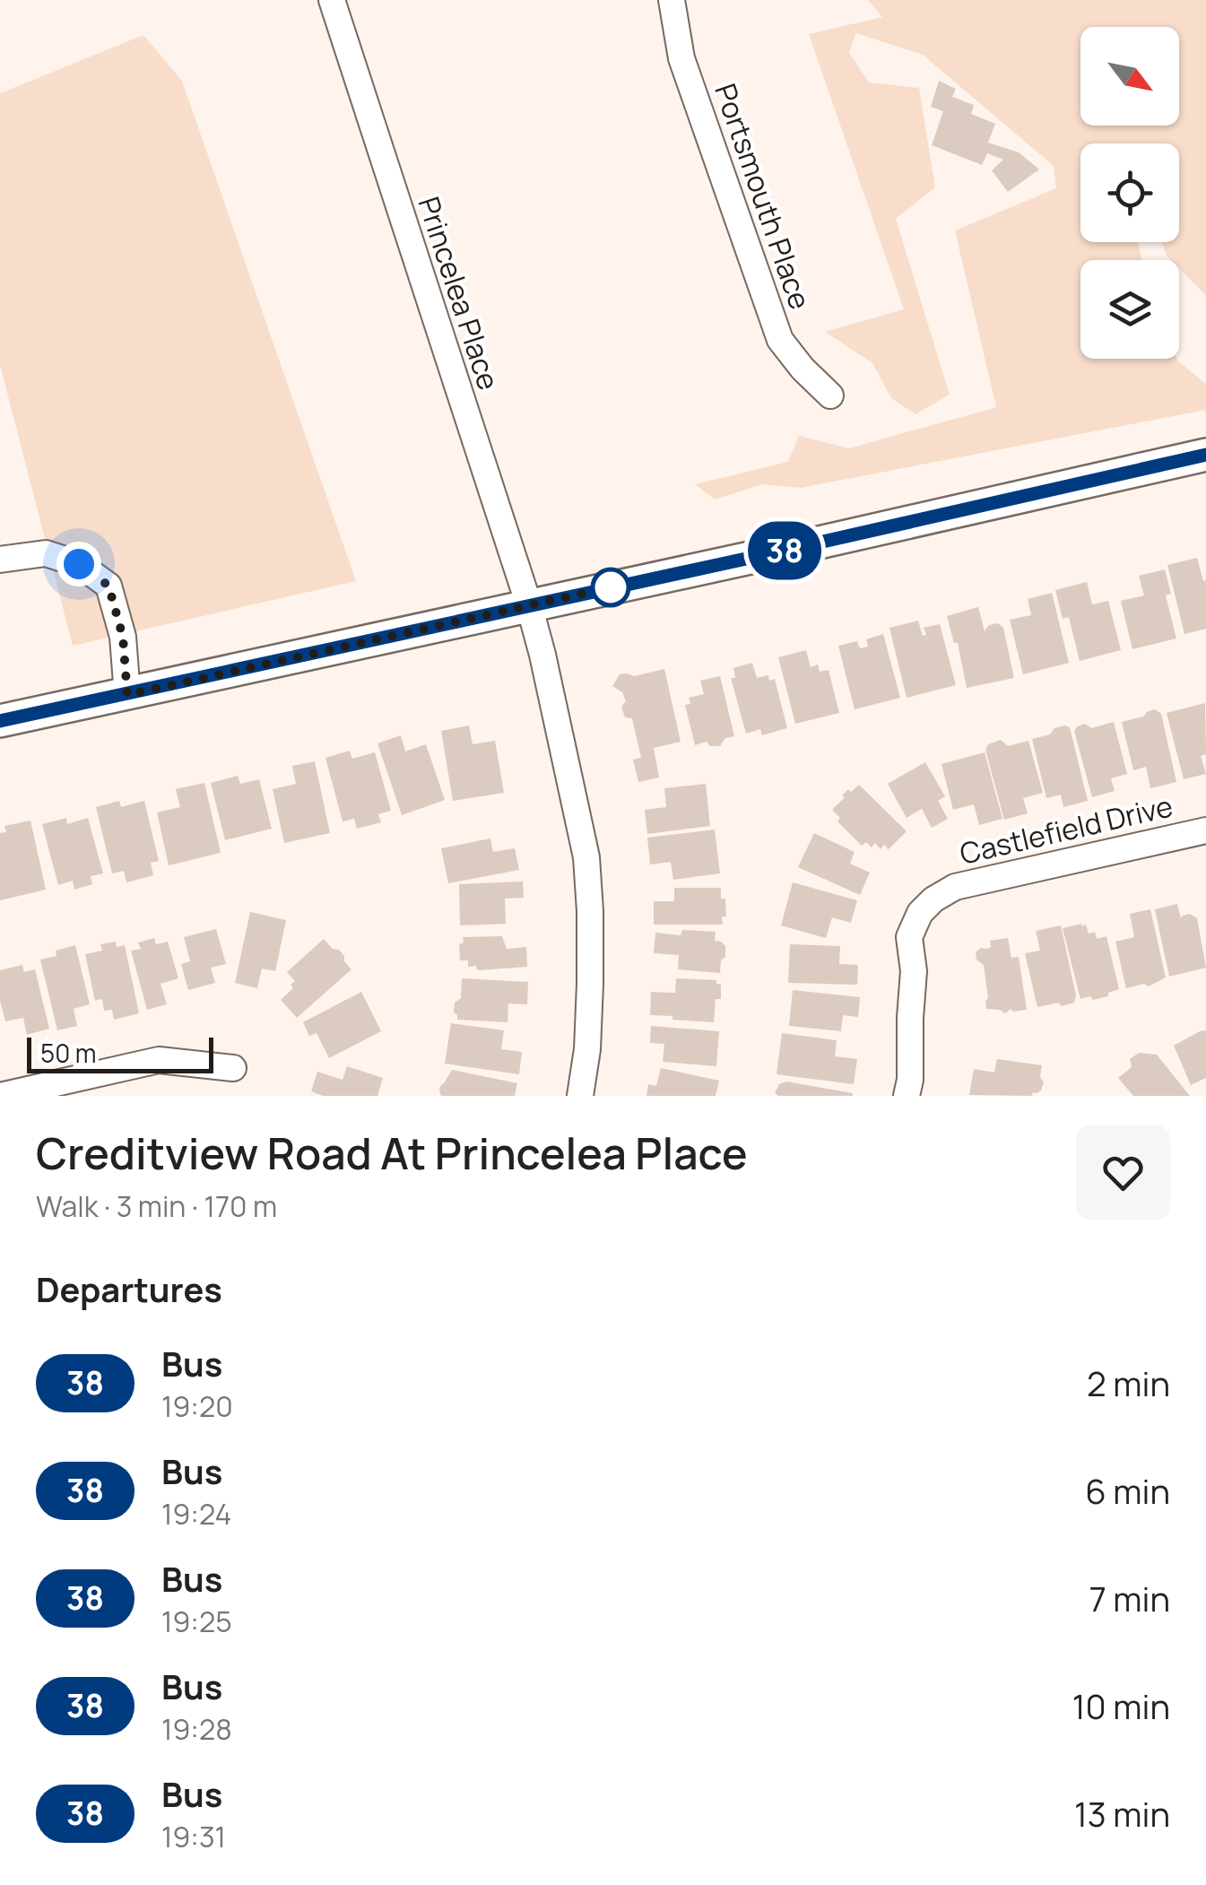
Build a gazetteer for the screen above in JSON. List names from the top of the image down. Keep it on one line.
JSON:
{"streets":{"street":["Portsmouth Place","Princelea Place","Castlefield Drive"]},"lines":["bus line 38"],"scale_bar":"50 m","north":"bottom right","page":{"on_map":"38","scale":"50 m","heading":[["Creditview Road At Princelea Place","Walk · 3 min · 170 m"],"Departures"],"list":[{"mark":"38","name":"Bus","note":"19:20","value":"2 min"},{"mark":"38","name":"Bus","note":"19:24","value":"6 min"},{"mark":"38","name":"Bus","note":"19:25","value":"7 min"},{"mark":"38","name":"Bus","note":"19:28","value":"10 min"},{"mark":"38","name":"Bus","note":"19:31","value":"13 min"}]}}
